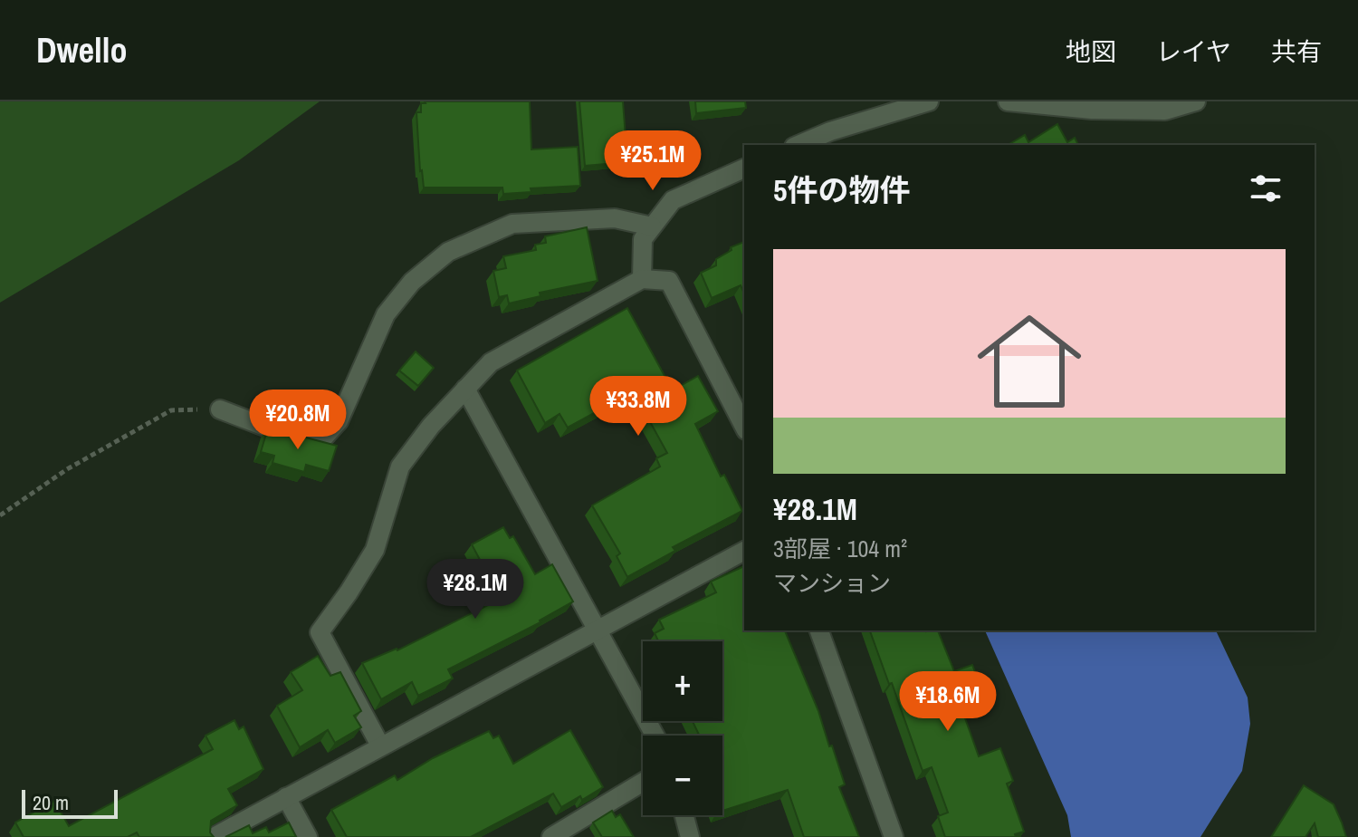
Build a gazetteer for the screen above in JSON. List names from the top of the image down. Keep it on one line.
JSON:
{"scale_bar":"20 m","page":{"header":"Dwello","nav":["地図","レイヤ","共有"],"price":["¥25.1M","¥33.8M","¥20.8M","¥28.1M","¥18.6M"],"heading":"5件の物件","list":[{"name":"¥28.1M","note":"3部屋 · 104 m² · マンション"}],"map_buttons":["+","−"],"scale":"20 m"}}
